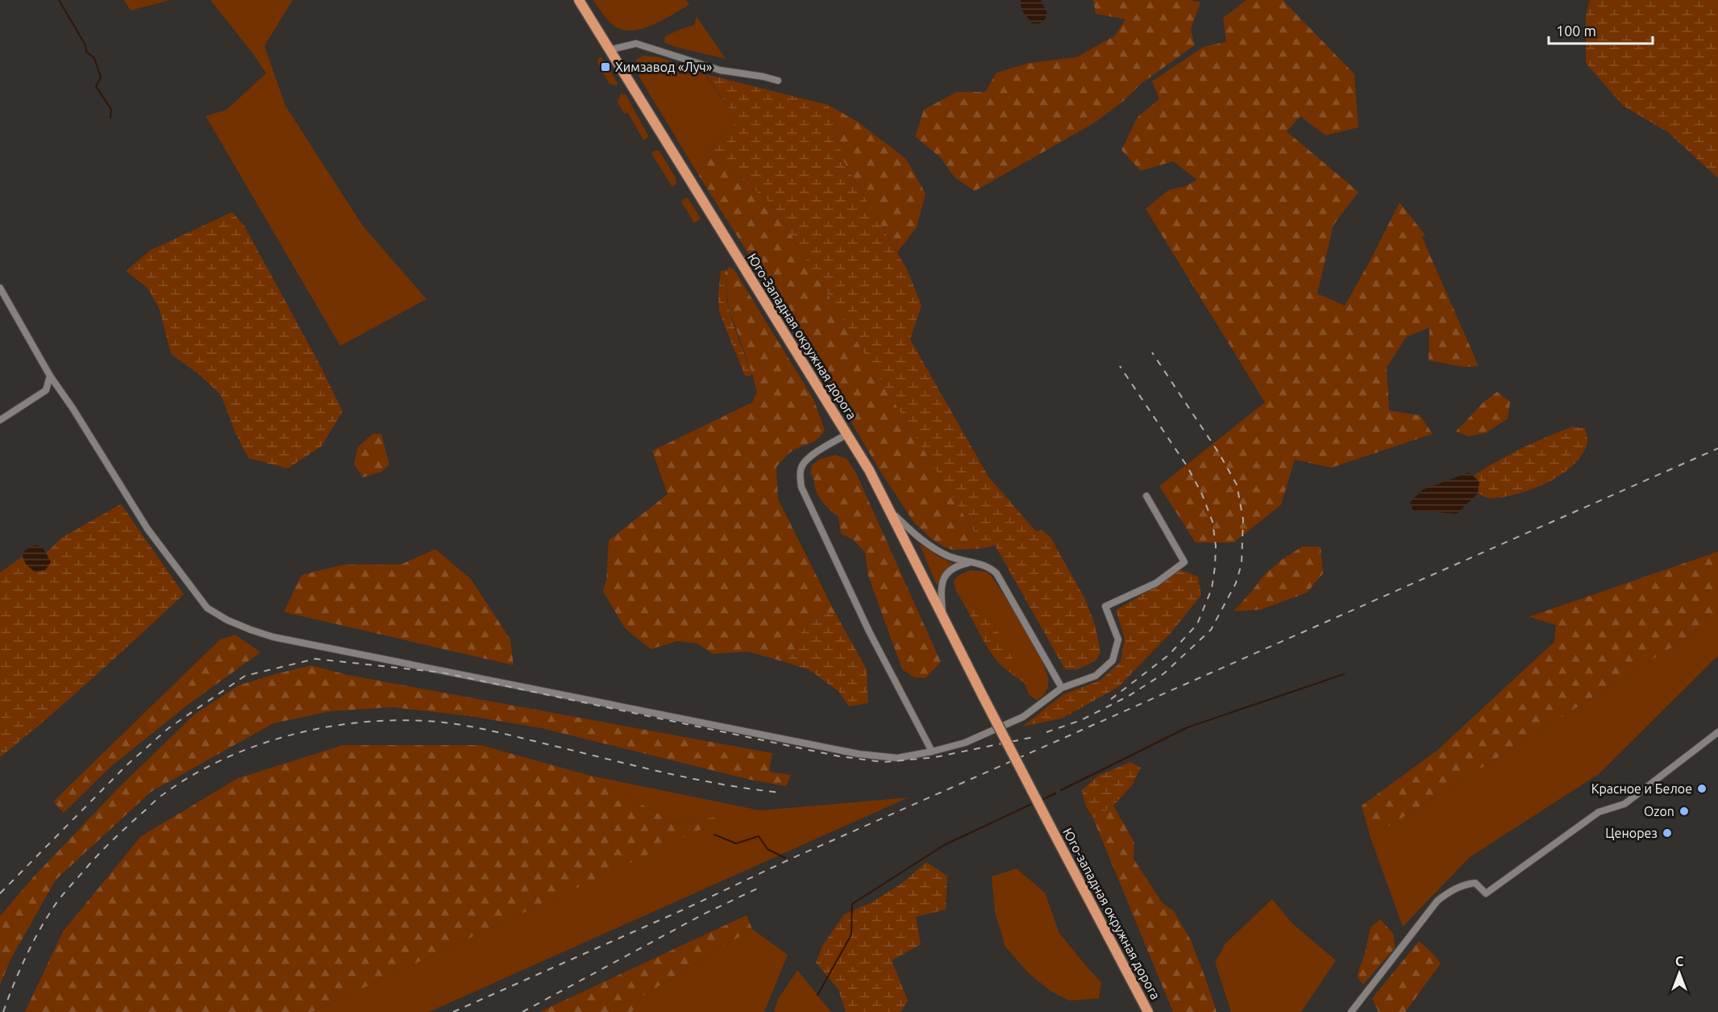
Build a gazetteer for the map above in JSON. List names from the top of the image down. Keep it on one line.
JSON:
{"streets":{"highway":["Юго-Западная окружная дорога","Юго-западная окружная дорога"]},"crossings":[["Юго-Западная окружная дорога","Юго-западная окружная дорога"]],"places":{"transit":["Химзавод «Луч»"],"other":["Красное и Белое","Ozon","Ценорез"]},"scale_bar":"100 m","north":"top"}
